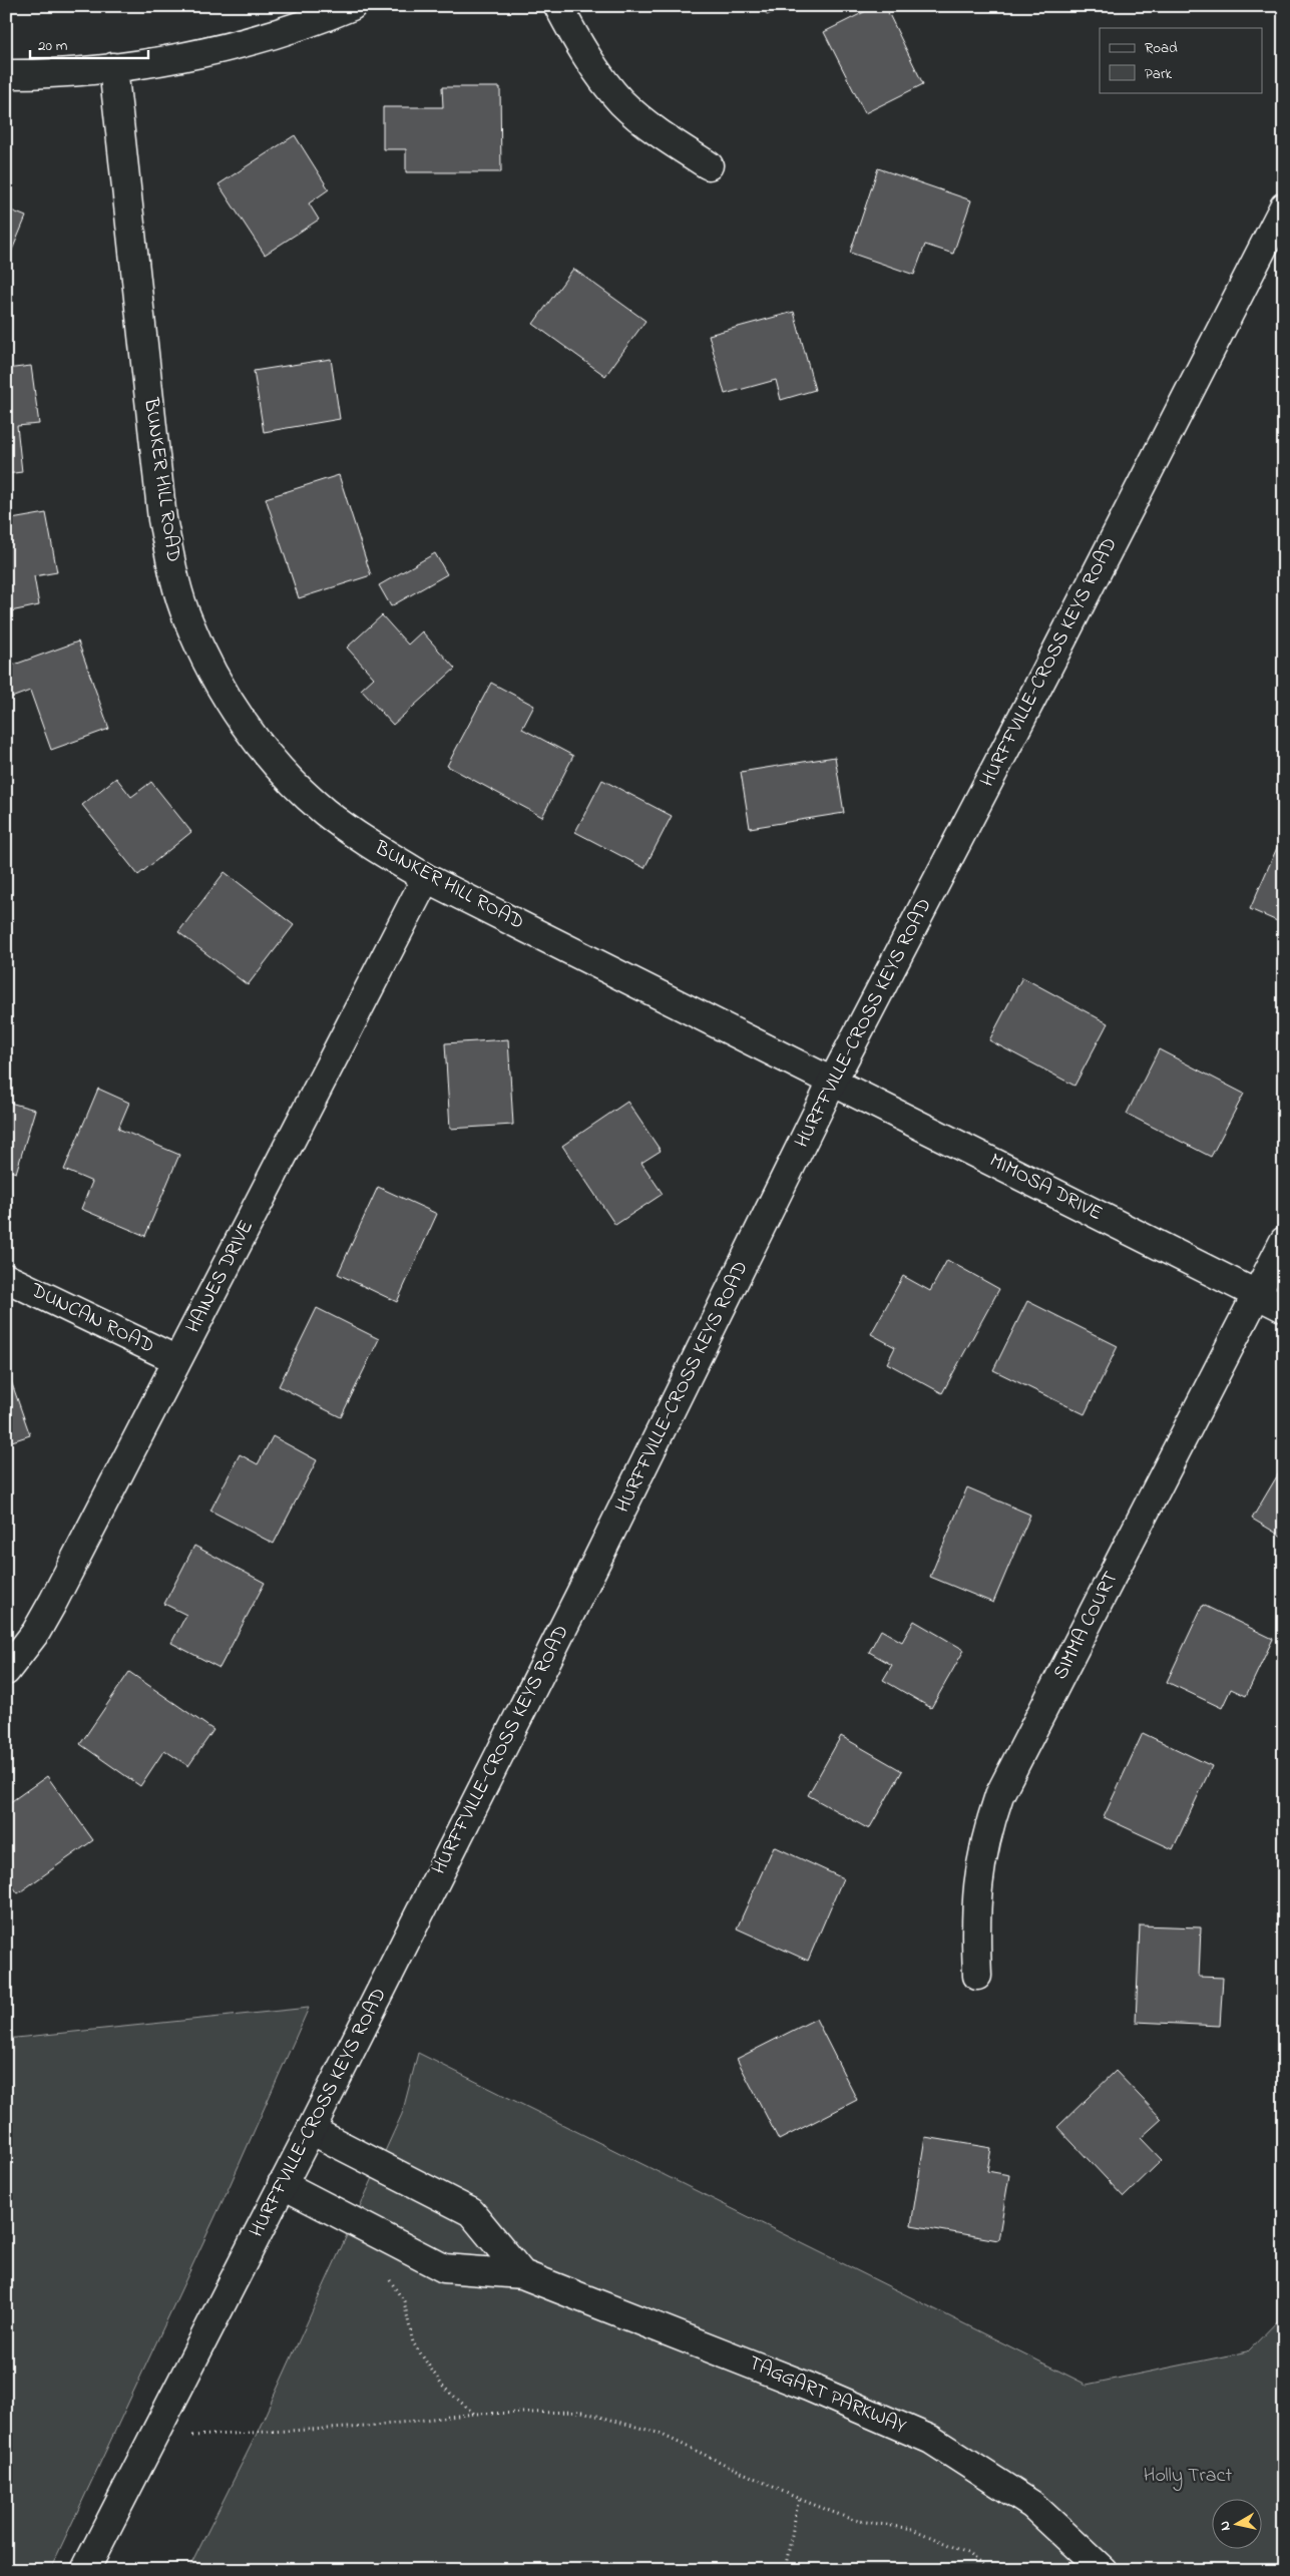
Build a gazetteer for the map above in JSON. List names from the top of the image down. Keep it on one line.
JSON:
{"streets":{"street":["BUNKER HILL ROAD","HURFFVILLE-CROSS KEYS ROAD","MIMOSA DRIVE","HAINES DRIVE","DUNCAN ROAD","SIMMA COURT","TAGGART PARKWAY"]},"crossings":[["BUNKER HILL ROAD","HURFFVILLE-CROSS KEYS ROAD"],["BUNKER HILL ROAD","MIMOSA DRIVE"],["BUNKER HILL ROAD","HAINES DRIVE"],["HURFFVILLE-CROSS KEYS ROAD","MIMOSA DRIVE"],["HURFFVILLE-CROSS KEYS ROAD","TAGGART PARKWAY"],["MIMOSA DRIVE","SIMMA COURT"],["HAINES DRIVE","DUNCAN ROAD"]],"parks":["Holly Tract"],"legend":["Road","Park"],"scale_bar":"20 m","north":"left"}
